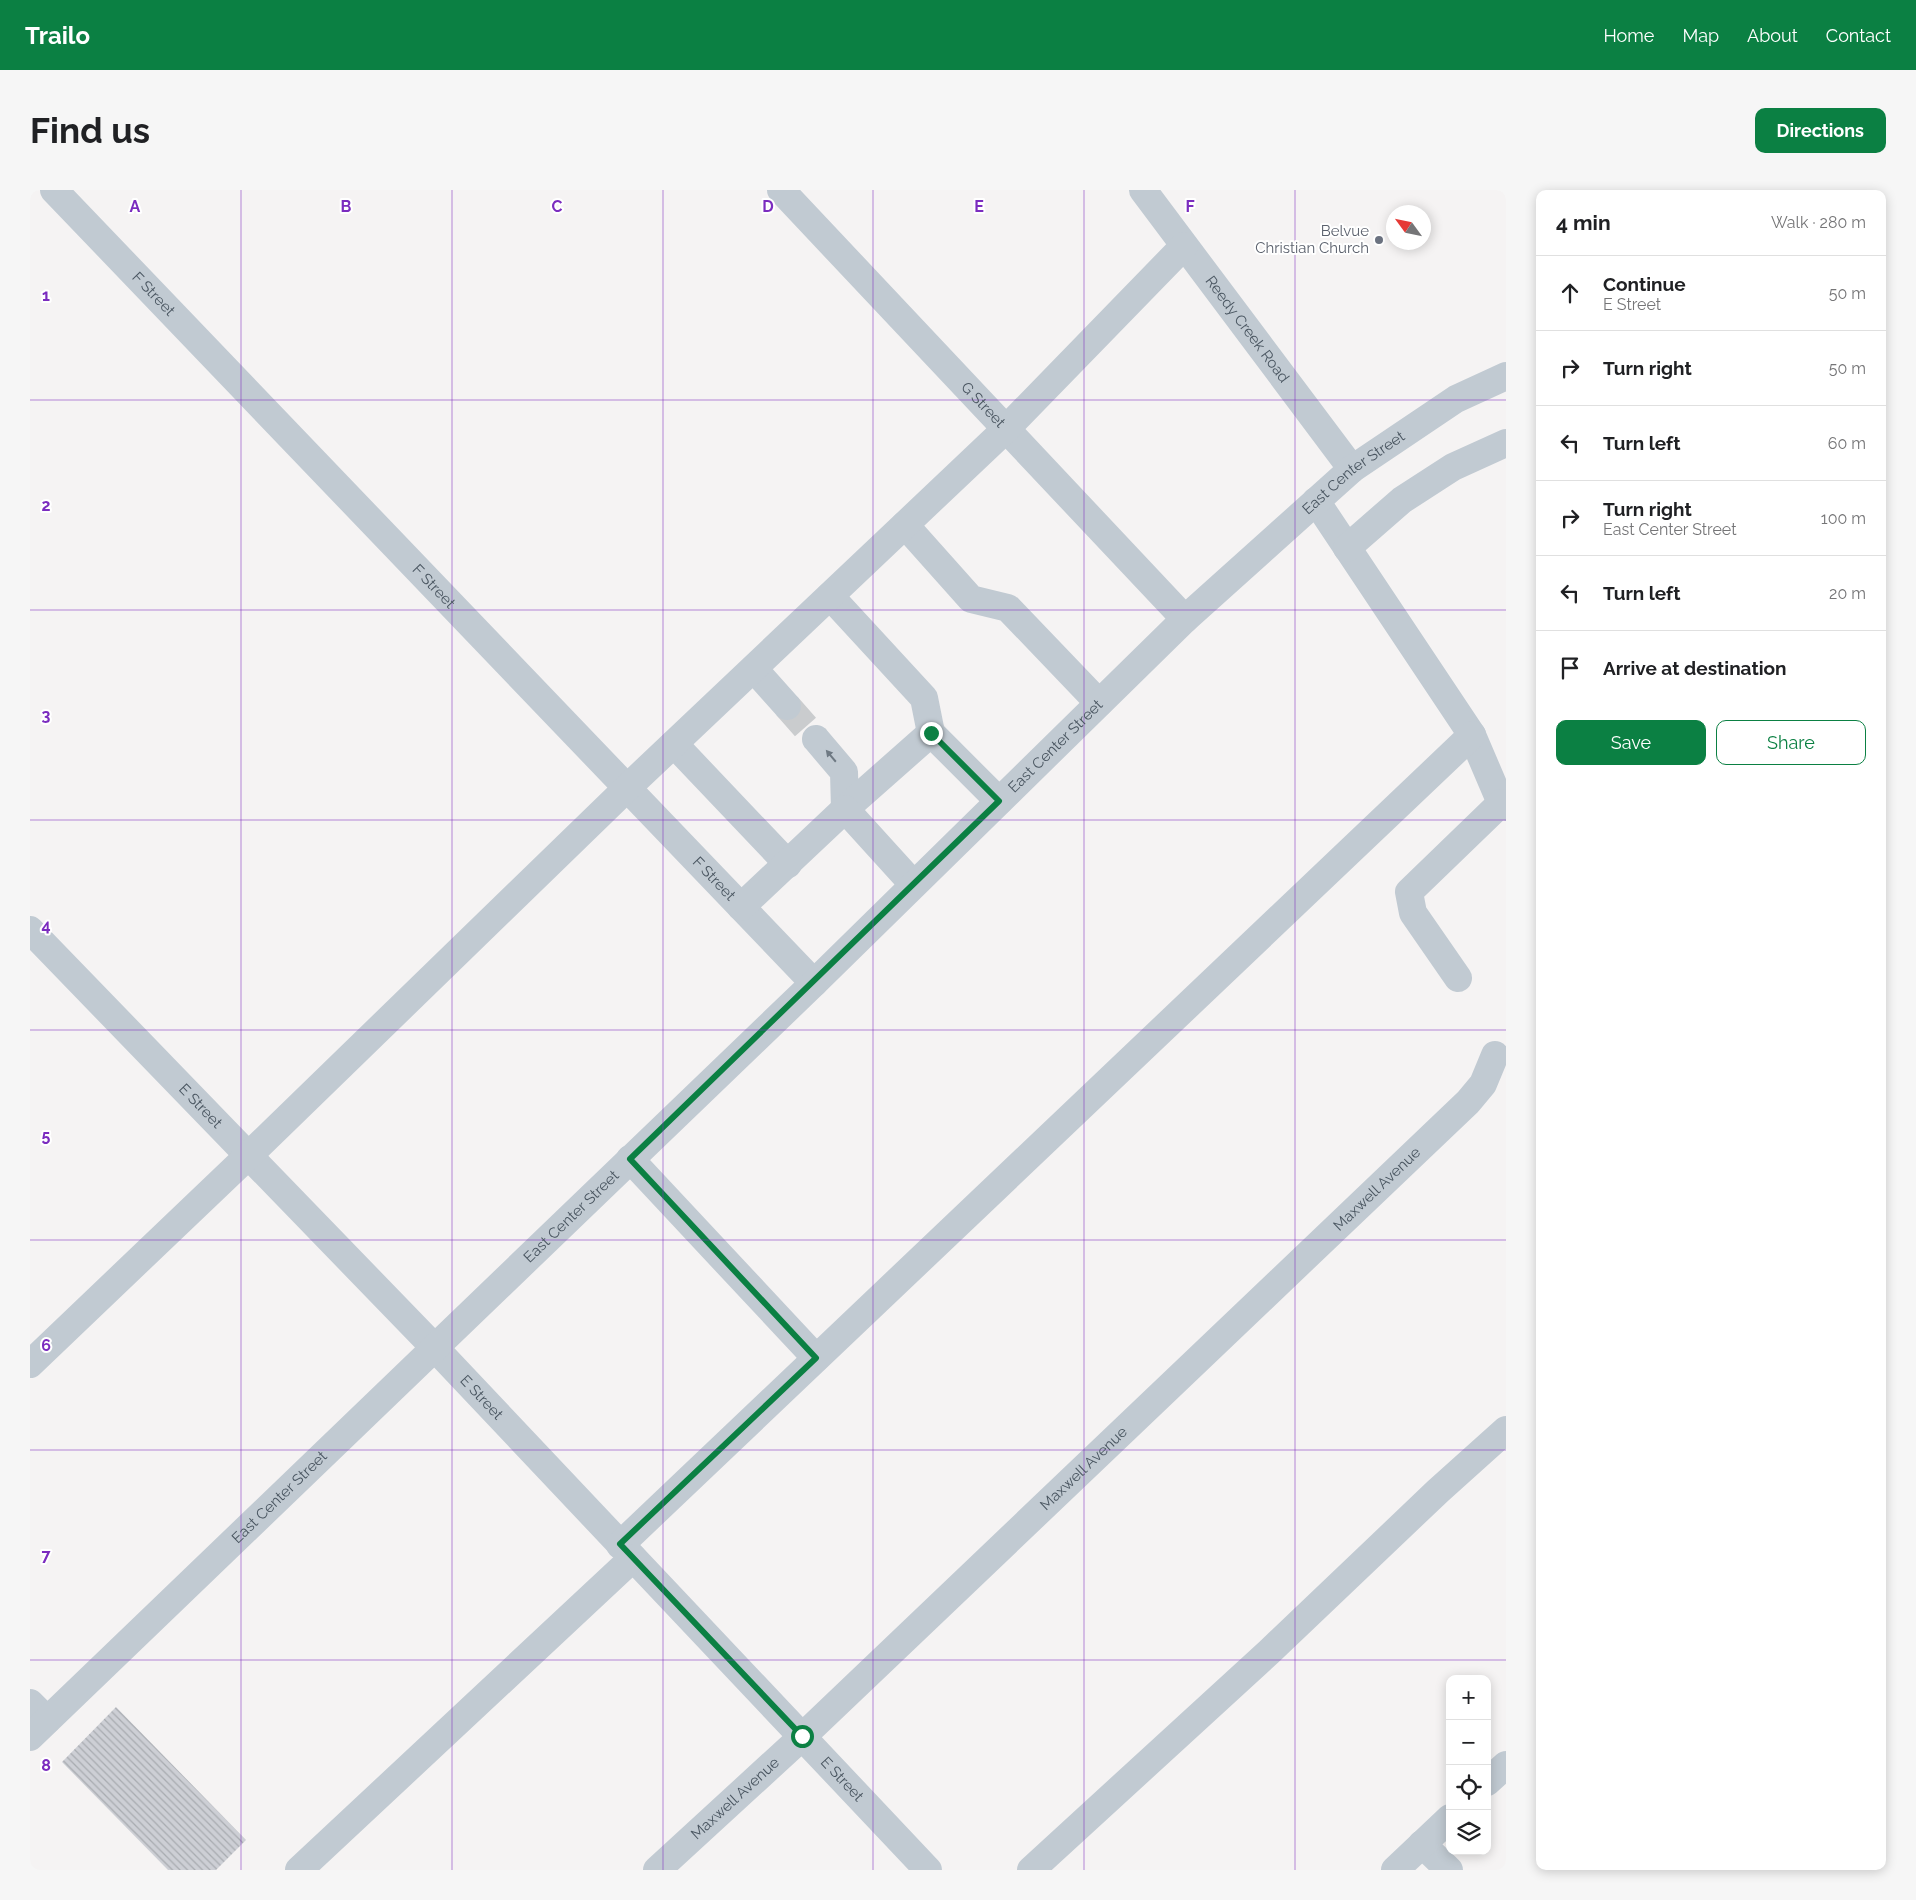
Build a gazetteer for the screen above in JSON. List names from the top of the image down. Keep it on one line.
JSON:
{"streets":{"street":["F Street","Reedy Creek Road","G Street","East Center Street","E Street","Maxwell Avenue"]},"crossings":[["F Street","East Center Street"],["Reedy Creek Road","East Center Street"],["G Street","East Center Street"],["East Center Street","E Street"],["E Street","Maxwell Avenue"]],"places":["Belvue Christian Church"],"north":"top left","page":{"header":"Trailo","nav":["Home","Map","About","Contact"],"buttons":["Directions",["Save","Share"]],"title":"Find us","heading":["4 min","Walk · 280 m"],"list":[["Continue","E Street","50 m"],["Turn right","50 m"],["Turn left","60 m"],["Turn right","East Center Street","100 m"],["Turn left","20 m"],"Arrive at destination"],"map_buttons":["+","−"]},"grid":{"columns":["A","B","C","D","E","F"],"rows":["1","2","3","4","5","6","7","8"]}}
